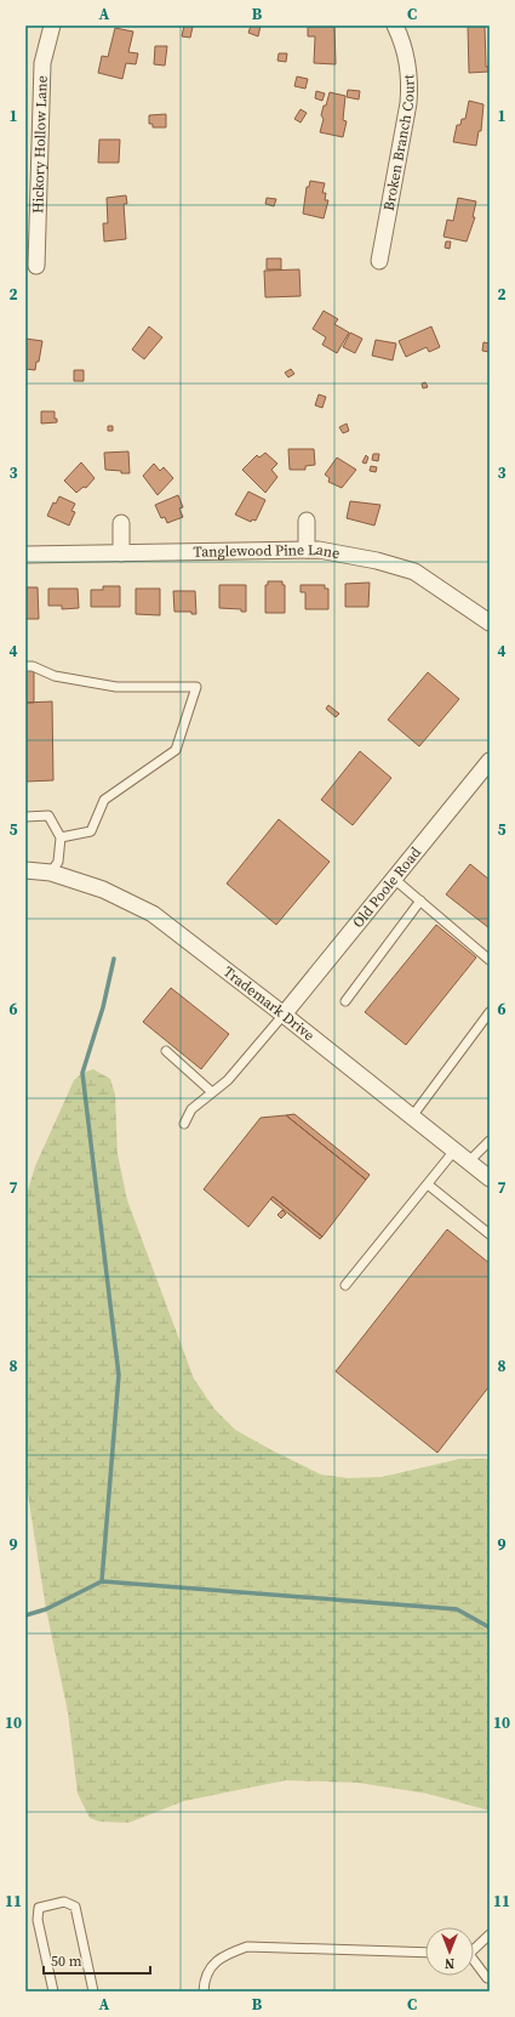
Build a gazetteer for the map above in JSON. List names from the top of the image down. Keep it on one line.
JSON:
{"streets":{"street":["Broken Branch Court","Hickory Hollow Lane","Tanglewood Pine Lane","Old Poole Road","Trademark Drive"]},"crossings":[["Old Poole Road","Trademark Drive"]],"scale_bar":"50 m","north":"bottom","grid":{"columns":["A","B","C"],"rows":["1","2","3","4","5","6","7","8","9","10","11"]}}
